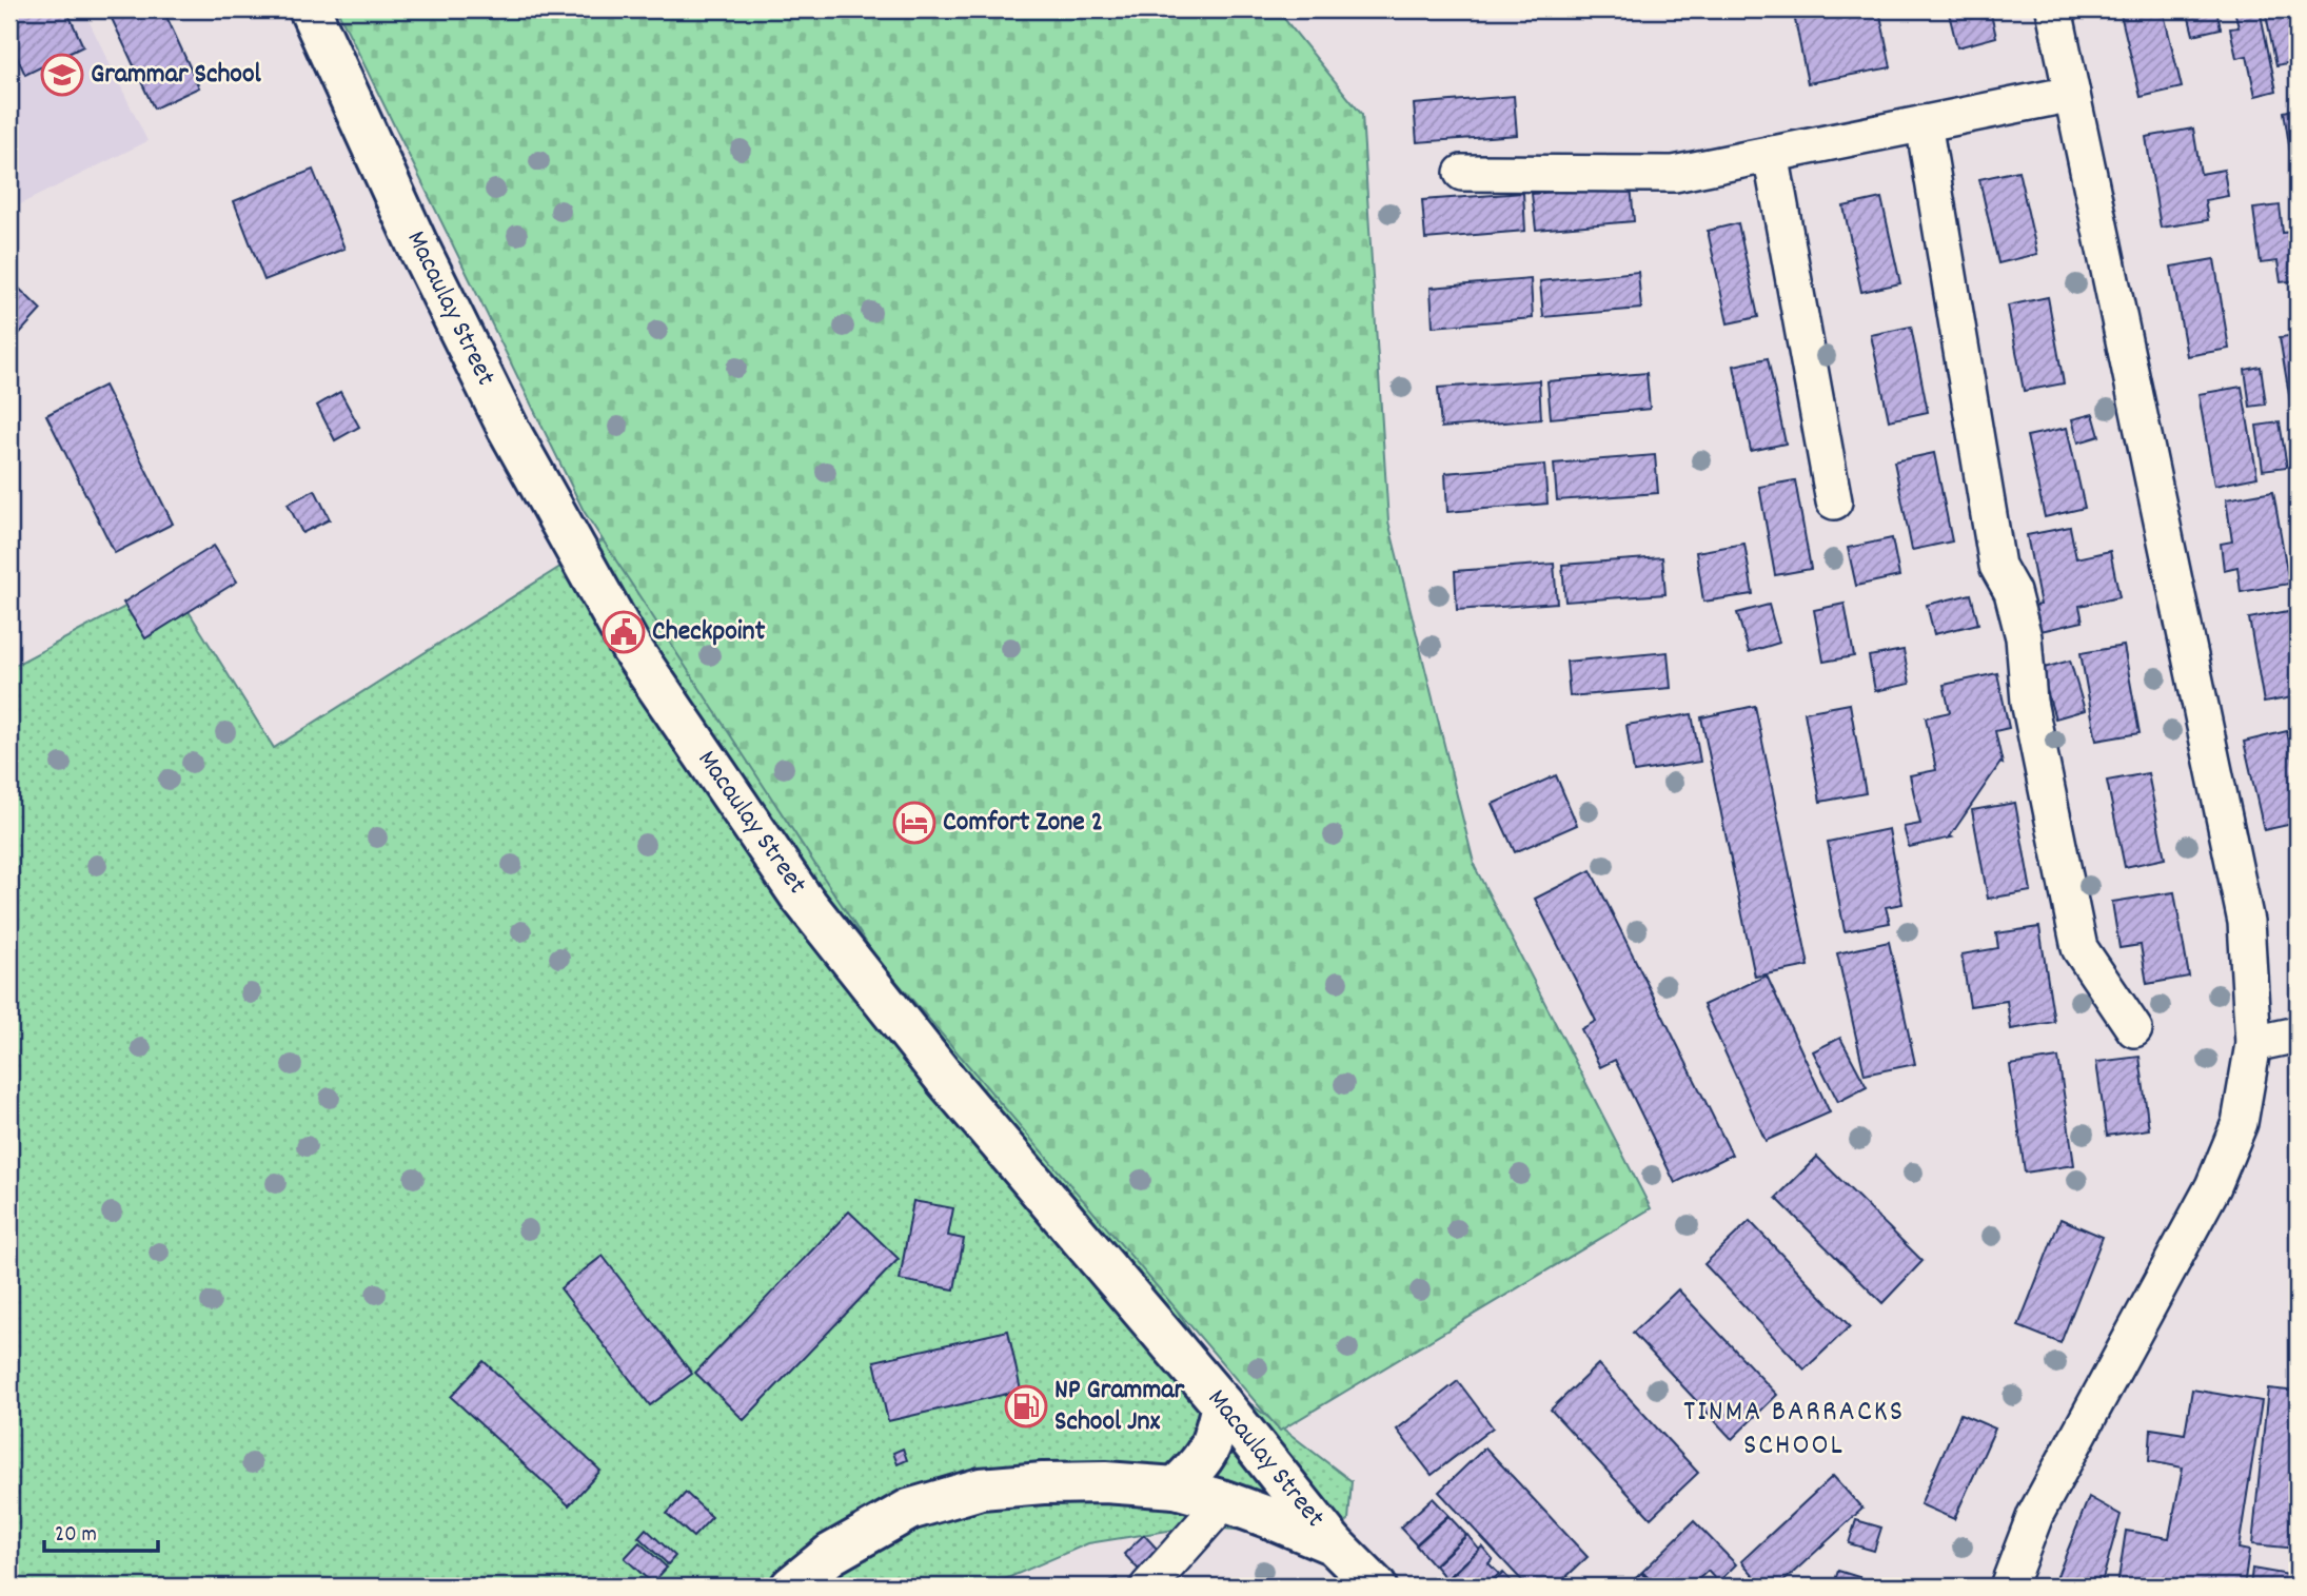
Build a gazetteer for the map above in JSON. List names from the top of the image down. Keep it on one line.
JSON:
{"streets":{"street":["Macaulay Street"]},"districts":["TINMA BARRACKS SCHOOL"],"places":{"school or university":["Grammar School"],"public building":["Checkpoint"],"hotel":["Comfort Zone 2"],"fuel station":["NP Grammar School Jnx"]},"scale_bar":"20 m"}
